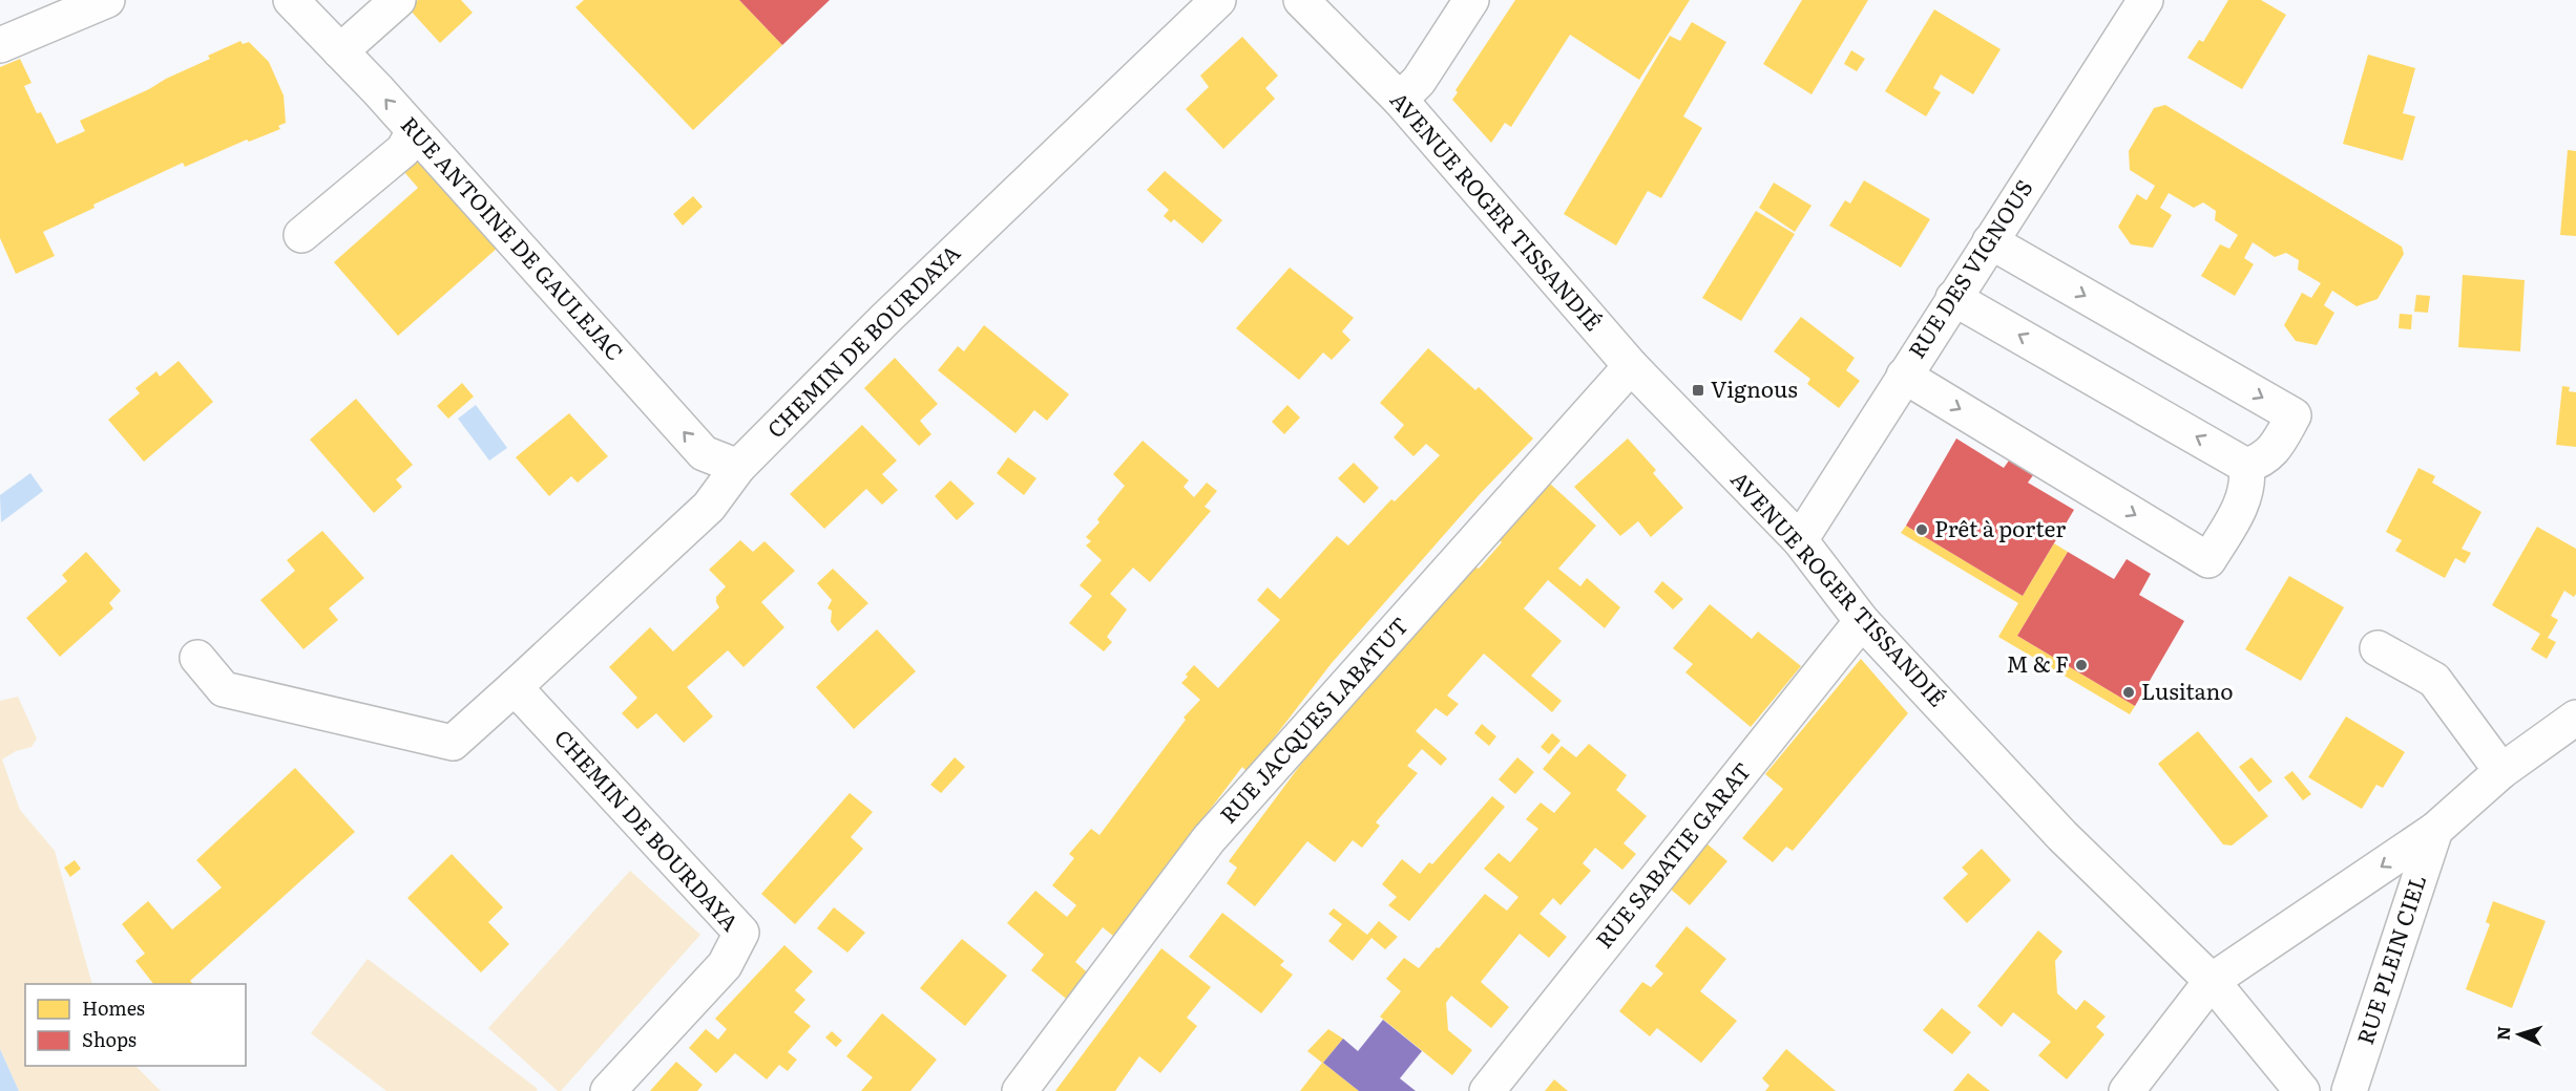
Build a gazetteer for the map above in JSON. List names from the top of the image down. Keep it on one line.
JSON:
{"streets":{"street":["AVENUE ROGER TISSANDIÉ","RUE ANTOINE DE GAULEJAC","RUE DES VIGNOUS","CHEMIN DE BOURDAYA","RUE JACQUES LABATUT","RUE SABATIE GARAT","RUE PLEIN CIEL"]},"crossings":[["AVENUE ROGER TISSANDIÉ","RUE DES VIGNOUS"],["AVENUE ROGER TISSANDIÉ","RUE JACQUES LABATUT"],["AVENUE ROGER TISSANDIÉ","RUE SABATIE GARAT"],["AVENUE ROGER TISSANDIÉ","RUE PLEIN CIEL"],["RUE ANTOINE DE GAULEJAC","CHEMIN DE BOURDAYA"]],"one_way":["RUE ANTOINE DE GAULEJAC"],"places":{"transit":["Vignous"],"other":["Prêt à porter","M & F","Lusitano"]},"legend":["Homes","Shops"],"north":"left"}
